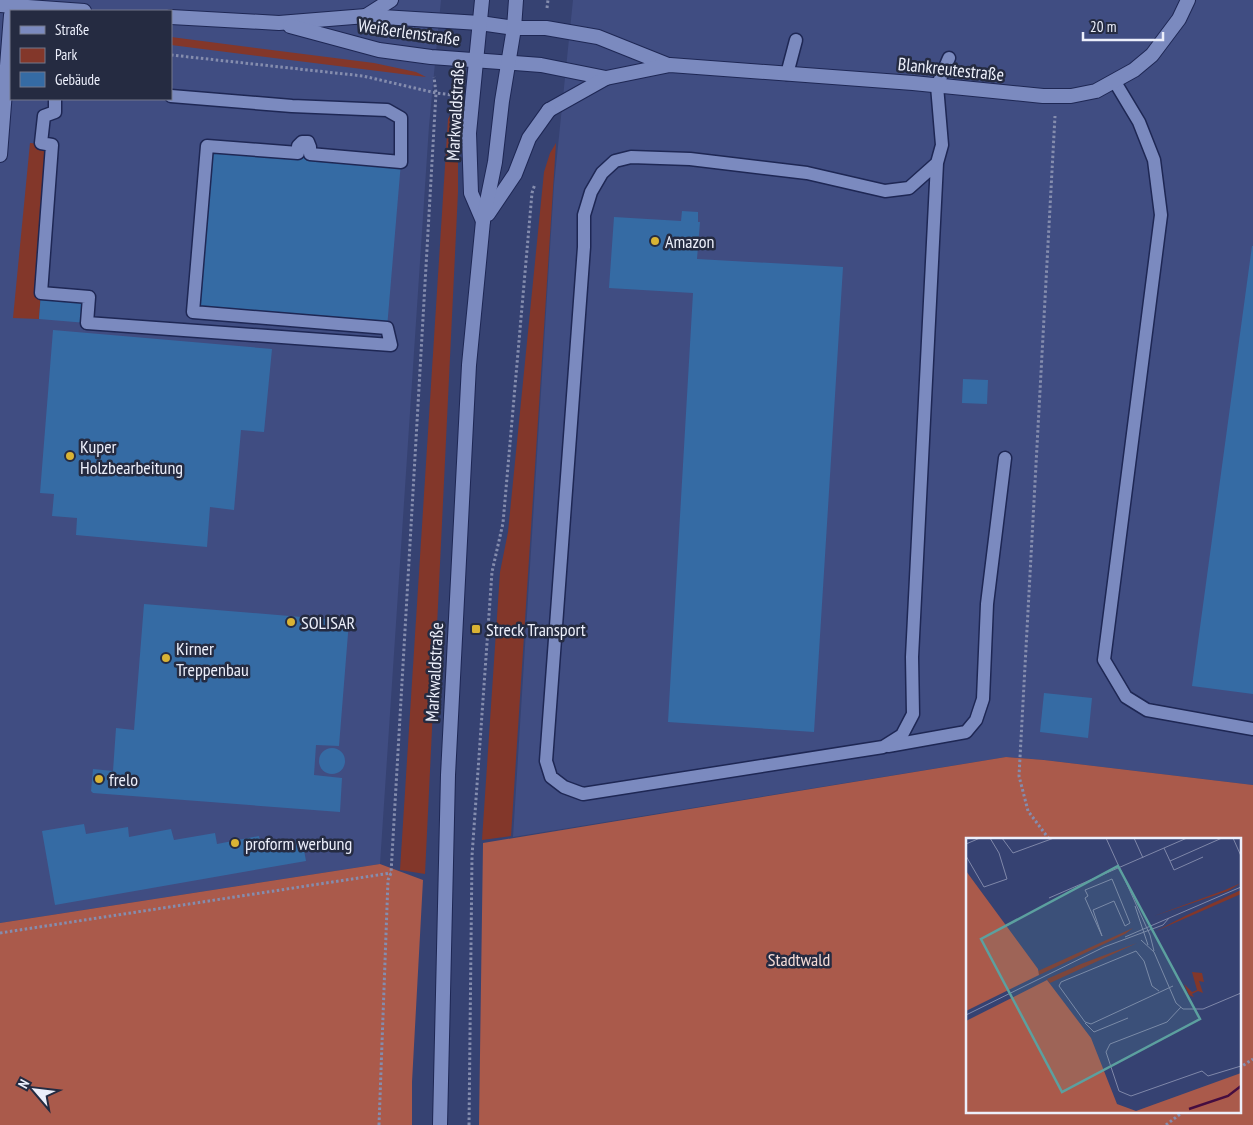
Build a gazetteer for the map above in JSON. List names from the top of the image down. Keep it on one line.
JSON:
{"streets":{"street":["Weißerlenstraße","Blankreutestraße","Markwaldstraße"]},"crossings":[["Weißerlenstraße","Blankreutestraße"],["Weißerlenstraße","Markwaldstraße"],["Blankreutestraße","Markwaldstraße"]],"parks":["Stadtwald"],"places":{"other":["Amazon","Kuper Holzbearbeitung","SOLISAR","Kirner Treppenbau","frelo","proform werbung"],"transit":["Streck Transport"]},"legend":["Straße","Park","Gebäude"],"scale_bar":"20 m","north":"top left"}
